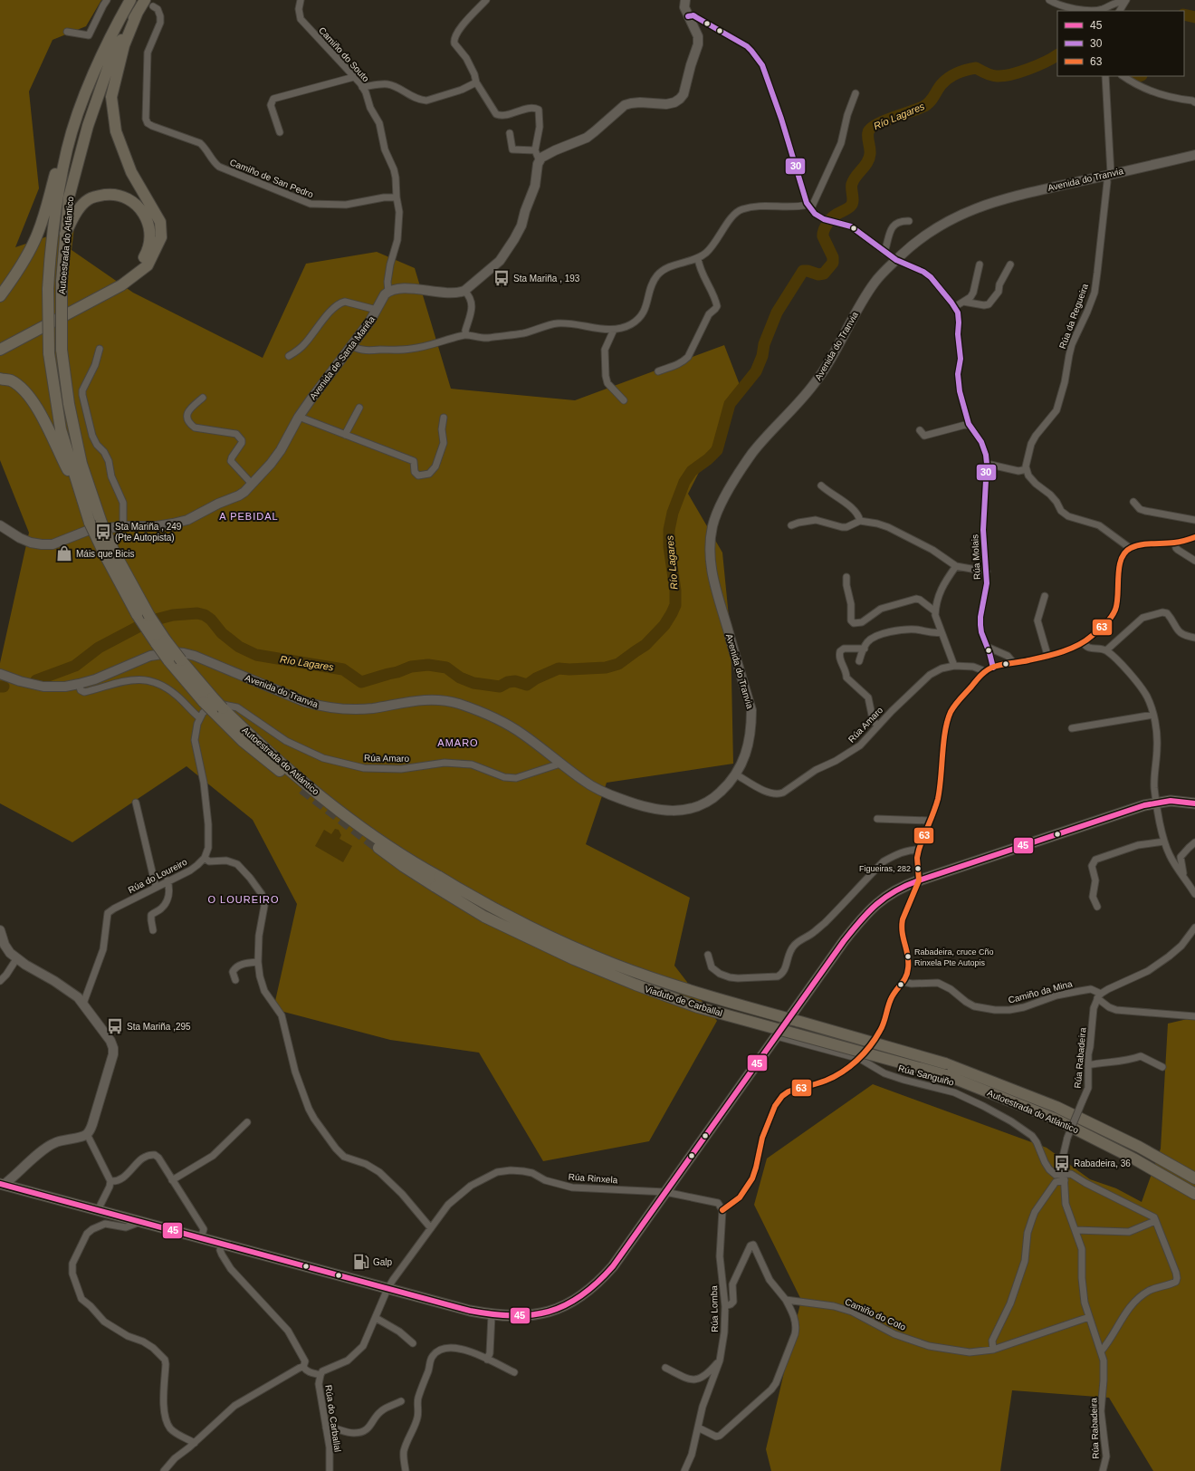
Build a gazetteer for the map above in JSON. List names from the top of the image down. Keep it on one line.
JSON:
{"streets":{"highway":["Autoestrada do Atlántico","Viaduto de Carballal"],"main road":["Avenida do Tranvia","Avenida de Santa Mariña"],"street":["Camiño do Souto","Camiño de San Pedro","Rúa da Regueira","Rúa Molais","Rúa Amaro","Rúa do Loureiro","Camiño da Mina","Rúa Rabadeira","Rúa Sanguiño","Rúa Rinxela","Rúa Lomba","Camiño do Coto","Rúa do Carballal"]},"crossings":[["Camiño do Souto","Camiño de San Pedro"],["Camiño do Souto","Avenida de Santa Mariña"],["Camiño de San Pedro","Autoestrada do Atlántico"],["Avenida do Tranvia","Rúa da Regueira"],["Avenida do Tranvia","Rúa Molais"],["Avenida do Tranvia","Rúa Amaro"],["Autoestrada do Atlántico","Rúa Amaro"],["Autoestrada do Atlántico","Viaduto de Carballal"],["Camiño da Mina","Rúa Rabadeira"],["Rúa Rabadeira","Rúa Sanguiño"],["Rúa Rabadeira","Camiño do Coto"],["Rúa Rinxela","Rúa Lomba"],["Rúa Rinxela","Rúa do Carballal"]],"districts":["A PEBIDAL","AMARO","O LOUREIRO"],"water":["Río Lagares"],"places":{"bus stop":["Sta Mariña , 193","Sta Mariña , 249 (Pte Autopista)","Sta Mariña ,295","Rabadeira, 36"],"shop":["Máis que Bicis"],"other":["Figueiras, 282","Rabadeira, cruce Cño Rinxela Pte Autopis"],"fuel station":["Galp"]},"lines":["transit line 30","transit line 63","transit line 45"],"legend":["45","30","63"]}
